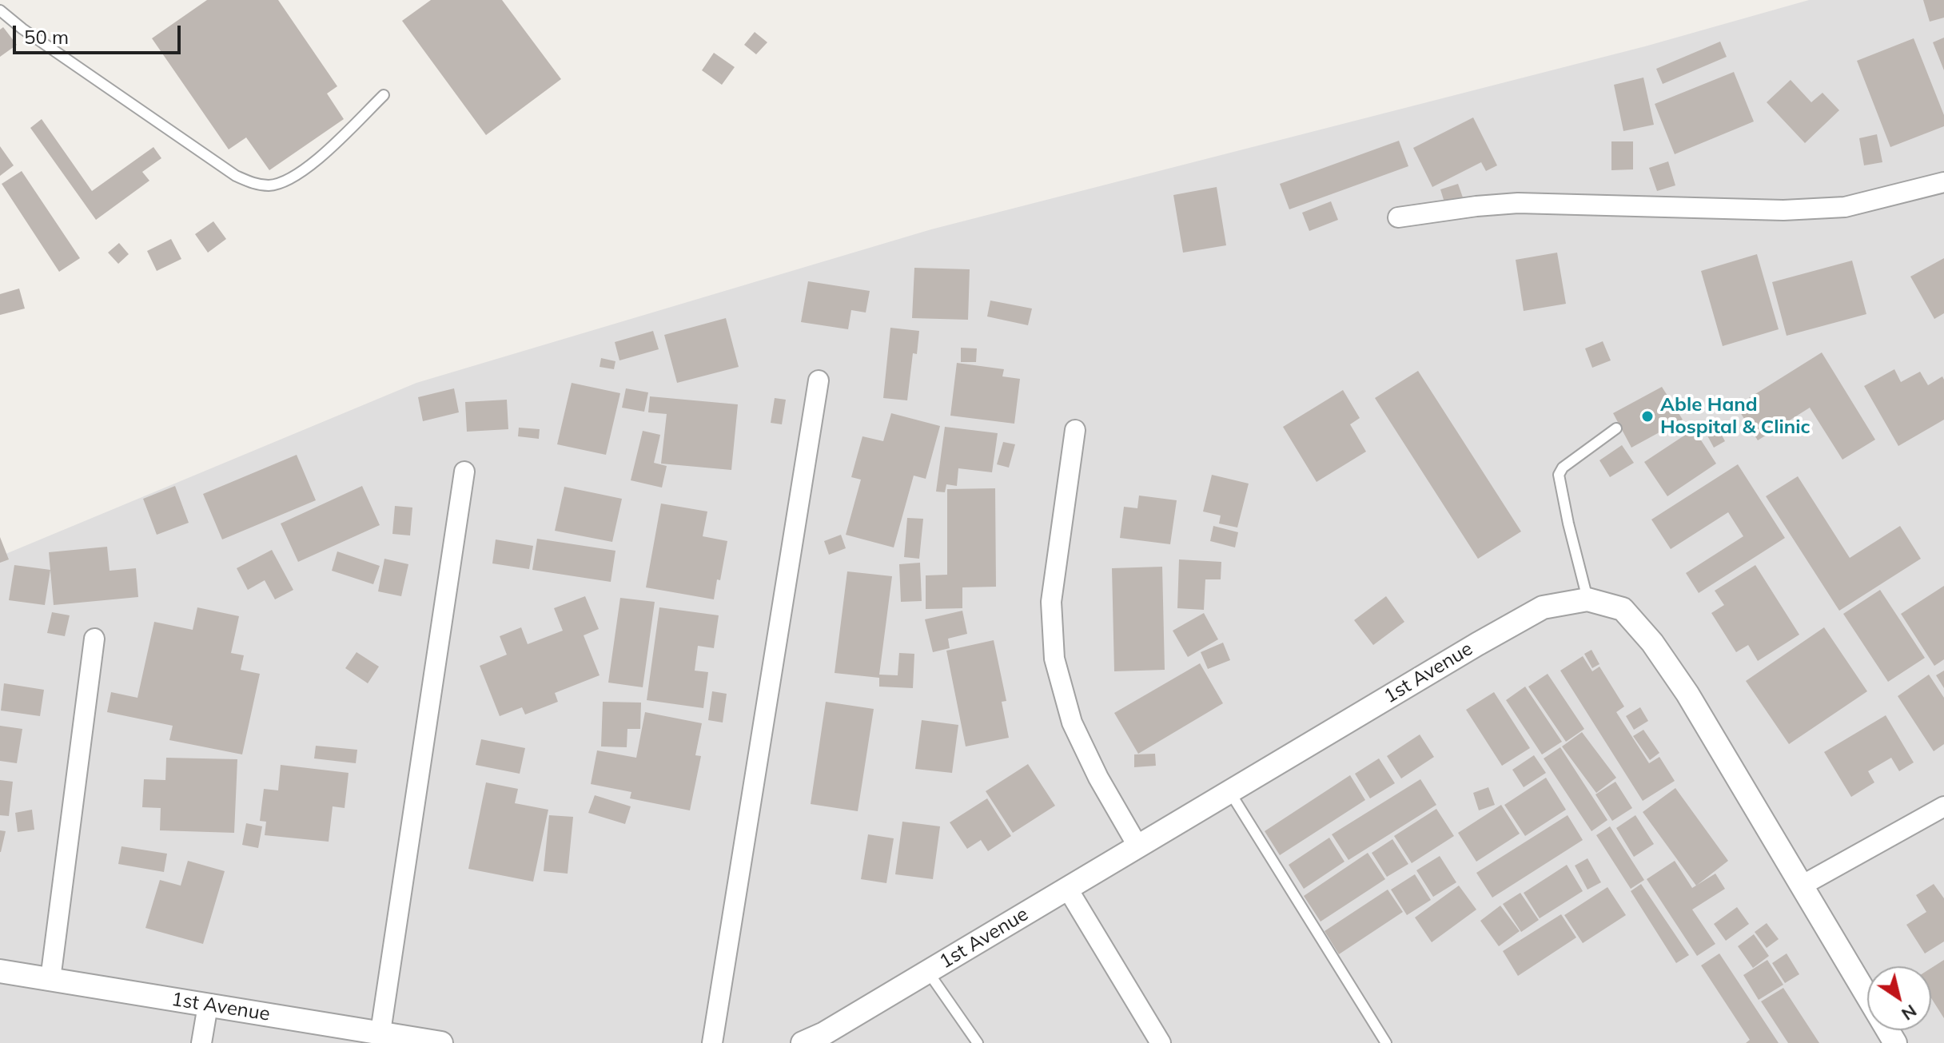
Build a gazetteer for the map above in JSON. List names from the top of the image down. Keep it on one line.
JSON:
{"streets":{"street":["1st Avenue"]},"places":["Able Hand Hospital & Clinic"],"scale_bar":"50 m","north":"bottom right"}
